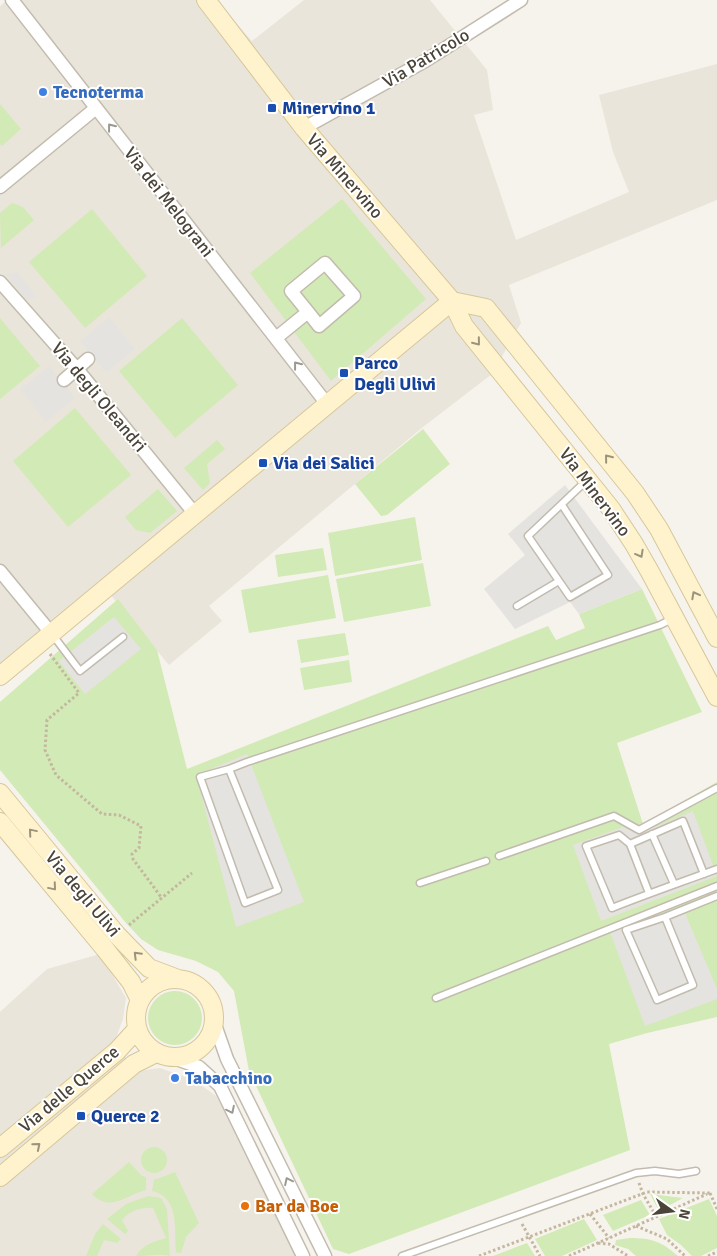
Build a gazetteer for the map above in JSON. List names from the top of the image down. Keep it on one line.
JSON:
{"streets":{"street":["Via Patricolo","Via Minervino","Via dei Melograni","Via degli Oleandri","Via degli Ulivi","Via delle Querce"]},"crossings":[["Via Patricolo","Via Minervino"],["Via degli Ulivi","Via delle Querce"]],"one_way":["Via dei Melograni"],"places":{"other":["Tecnoterma","Tabacchino","Bar da Boe"],"transit":["Minervino 1","Parco Degli Ulivi","Via dei Salici","Querce 2"]},"north":"right"}
